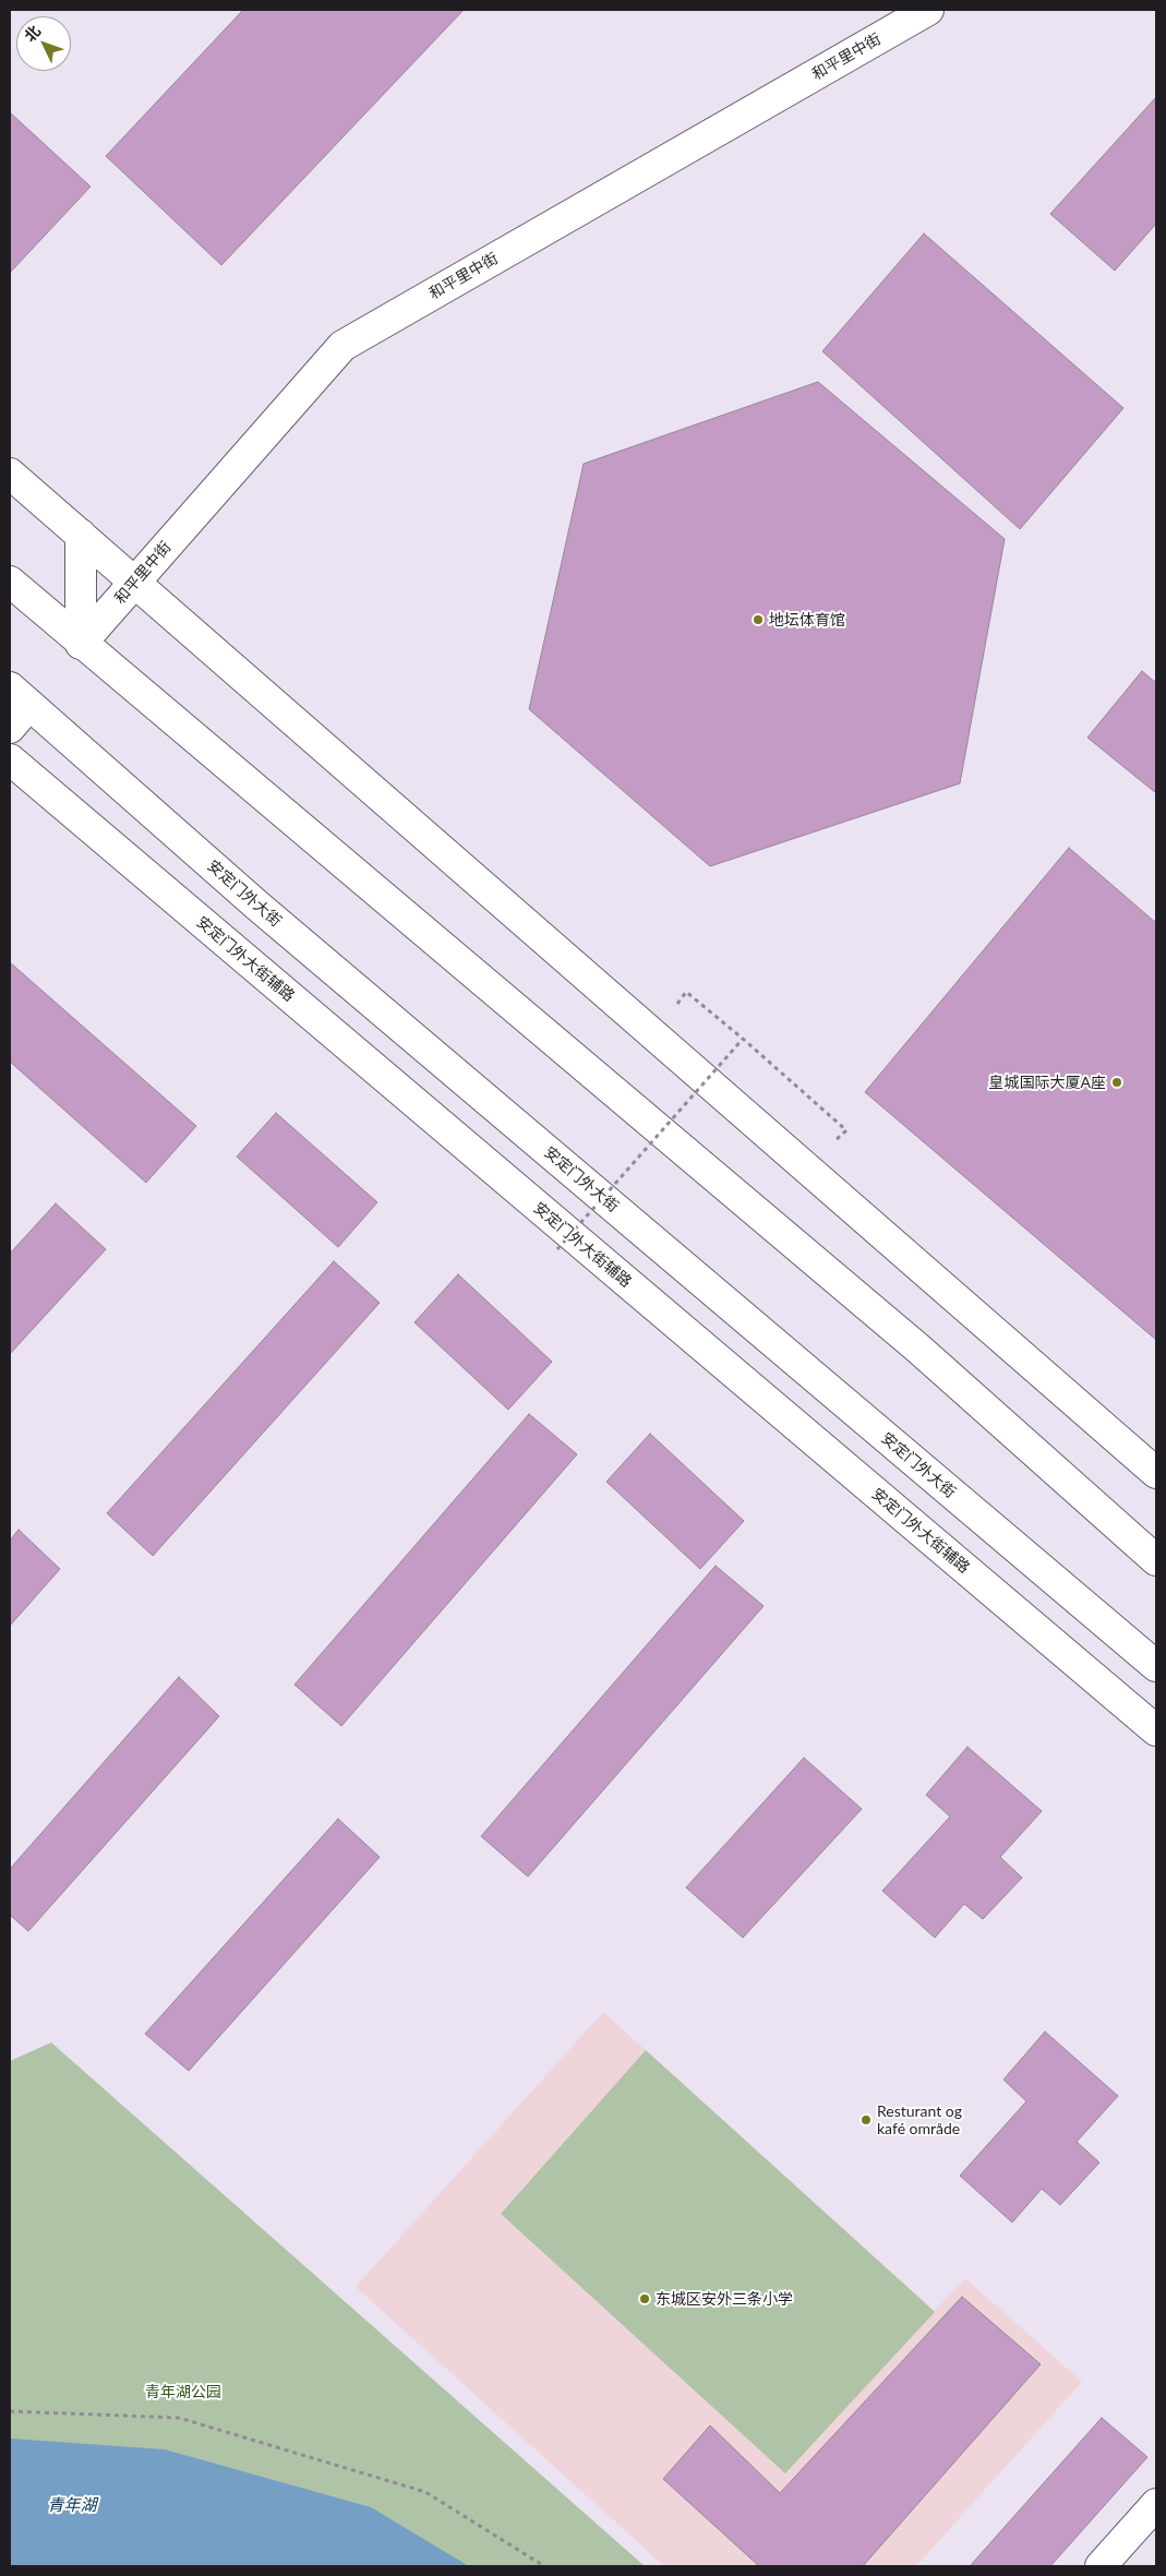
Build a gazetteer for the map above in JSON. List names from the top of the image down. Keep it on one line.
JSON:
{"streets":{"street":["和平里中街","安定门外大街","安定门外大街辅路"]},"water":["青年湖"],"parks":["青年湖公园"],"places":["地坛体育馆","皇城国际大厦A座","Resturant og kafé område","东城区安外三条小学"],"north":"top left"}
